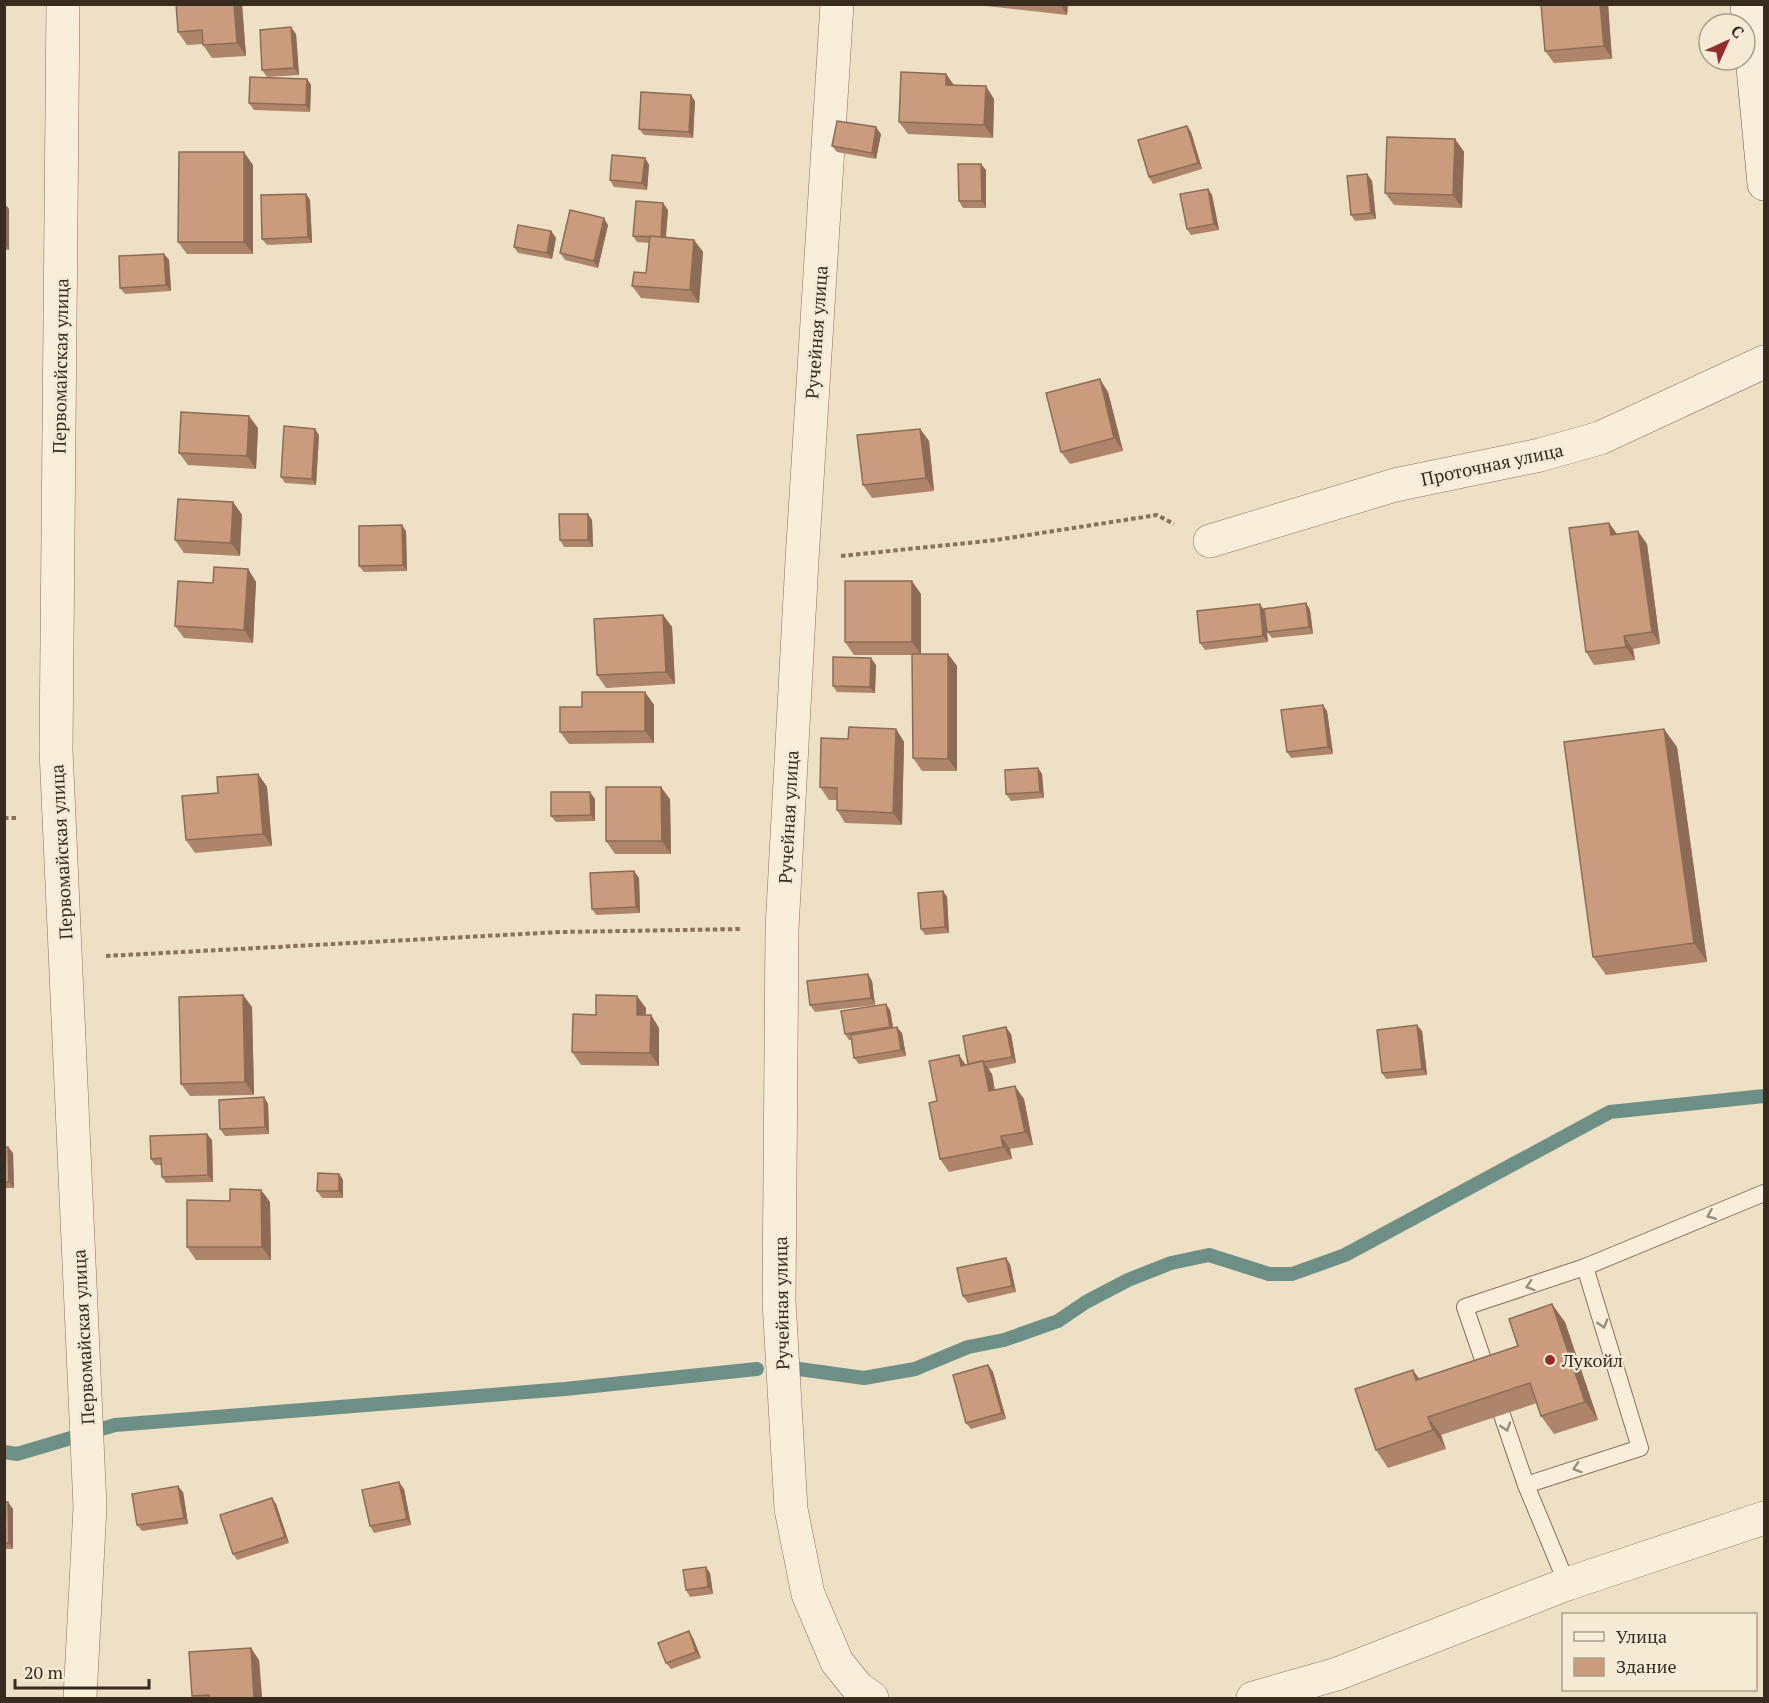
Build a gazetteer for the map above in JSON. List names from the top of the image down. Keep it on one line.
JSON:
{"streets":{"street":["Ручейная улица","Первомайская улица","Проточная улица"]},"places":["Лукойл"],"legend":["Улица","Здание"],"scale_bar":"20 m","north":"top right"}
